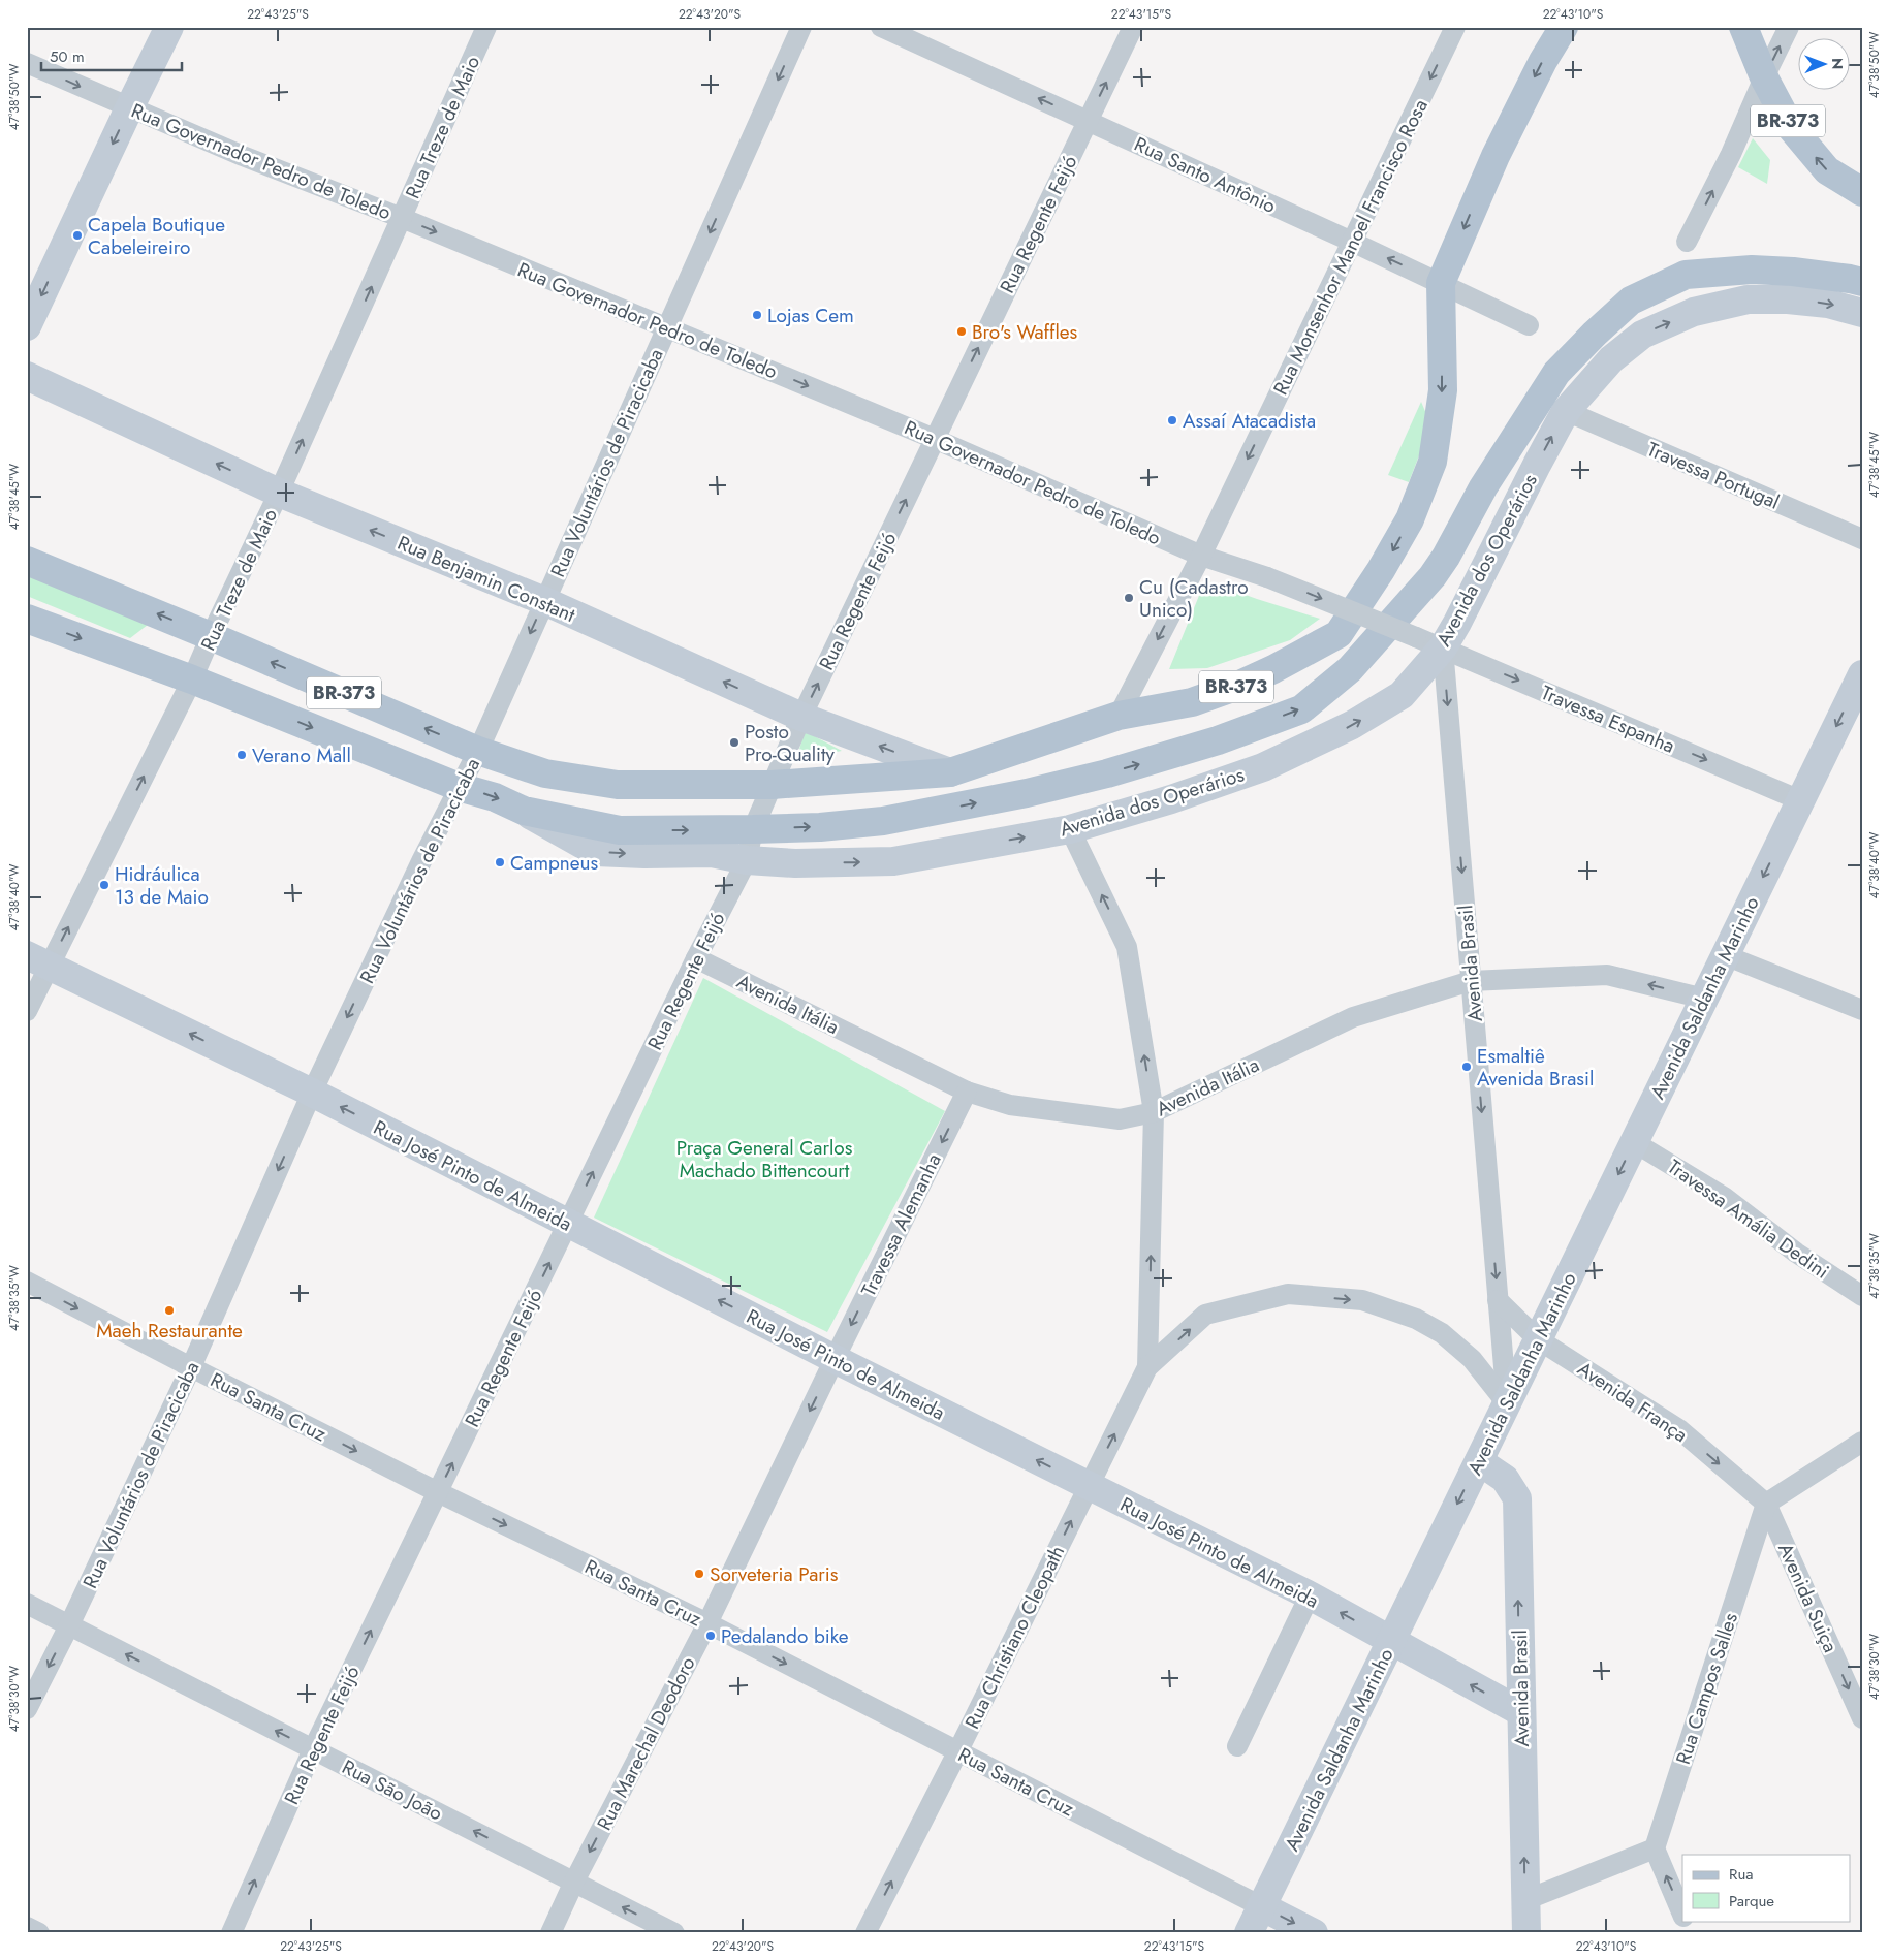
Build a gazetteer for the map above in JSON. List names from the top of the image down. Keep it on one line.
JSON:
{"streets":{"main road":["BR-373"],"street":["Rua Treze de Maio","Rua Governador Pedro de Toledo","Rua Santo Antônio","Rua Regente Feijó","Rua Monsenhor Manoel Francisco Rosa","Rua Voluntários de Piracicaba","Travessa Portugal","Avenida dos Operários","Rua Benjamin Constant","Travessa Espanha","Avenida Brasil","Avenida Saldanha Marinho","Avenida Itália","Rua José Pinto de Almeida","Travessa Amália Dedini","Travessa Alemanha","Avenida França","Rua Santa Cruz","Avenida Suiça","Rua Christiano Cleopath","Rua Campos Salles","Rua Marechal Deodoro","Rua São João"]},"crossings":[["BR-373","Rua Treze de Maio"],["BR-373","Rua Santo Antônio"],["BR-373","Rua Regente Feijó"],["BR-373","Rua Monsenhor Manoel Francisco Rosa"],["BR-373","Rua Voluntários de Piracicaba"],["BR-373","Avenida dos Operários"],["BR-373","Rua Benjamin Constant"],["Rua Treze de Maio","Rua Governador Pedro de Toledo"],["Rua Treze de Maio","Rua Benjamin Constant"],["Rua Treze de Maio","Rua José Pinto de Almeida"],["Rua Governador Pedro de Toledo","Rua Regente Feijó"],["Rua Governador Pedro de Toledo","Rua Monsenhor Manoel Francisco Rosa"],["Rua Governador Pedro de Toledo","Rua Voluntários de Piracicaba"],["Rua Governador Pedro de Toledo","Travessa Espanha"],["Rua Santo Antônio","Rua Regente Feijó"],["Rua Santo Antônio","Rua Monsenhor Manoel Francisco Rosa"],["Rua Regente Feijó","Avenida dos Operários"],["Rua Regente Feijó","Rua Benjamin Constant"],["Rua Regente Feijó","Avenida Itália"],["Rua Regente Feijó","Rua José Pinto de Almeida"],["Rua Regente Feijó","Rua Santa Cruz"],["Rua Regente Feijó","Rua São João"],["Rua Voluntários de Piracicaba","Rua Benjamin Constant"],["Rua Voluntários de Piracicaba","Rua José Pinto de Almeida"],["Rua Voluntários de Piracicaba","Rua Santa Cruz"],["Rua Voluntários de Piracicaba","Rua São João"],["Travessa Portugal","Avenida dos Operários"],["Avenida dos Operários","Travessa Espanha"],["Avenida dos Operários","Avenida Brasil"],["Travessa Espanha","Avenida Brasil"],["Travessa Espanha","Avenida Saldanha Marinho"],["Avenida Brasil","Avenida Saldanha Marinho"],["Avenida Brasil","Avenida Itália"],["Avenida Brasil","Rua José Pinto de Almeida"],["Avenida Brasil","Avenida França"],["Avenida Saldanha Marinho","Avenida Itália"],["Avenida Saldanha Marinho","Rua José Pinto de Almeida"],["Avenida Saldanha Marinho","Travessa Amália Dedini"],["Avenida Saldanha Marinho","Avenida França"],["Avenida Saldanha Marinho","Rua Santa Cruz"],["Avenida Itália","Travessa Alemanha"],["Rua José Pinto de Almeida","Travessa Alemanha"],["Rua José Pinto de Almeida","Rua Christiano Cleopath"],["Rua José Pinto de Almeida","Rua Marechal Deodoro"],["Travessa Alemanha","Rua Marechal Deodoro"],["Avenida França","Avenida Suiça"],["Avenida França","Rua Campos Salles"],["Rua Santa Cruz","Rua Christiano Cleopath"],["Rua Santa Cruz","Rua Marechal Deodoro"],["Avenida Suiça","Rua Campos Salles"],["Rua Marechal Deodoro","Rua São João"]],"one_way":["Rua Treze de Maio","Rua Governador Pedro de Toledo","Rua Santo Antônio","Rua Regente Feijó","Rua Monsenhor Manoel Francisco Rosa","Rua Voluntários de Piracicaba","Avenida dos Operários","Rua Benjamin Constant","Travessa Espanha","Avenida Saldanha Marinho","Rua José Pinto de Almeida","Travessa Alemanha","Avenida França","Rua Santa Cruz","Avenida Suiça","Rua Christiano Cleopath","Rua Marechal Deodoro","Rua São João"],"parks":["Praça General Carlos Machado Bittencourt"],"places":["Capela Boutique Cabeleireiro","Lojas Cem","Bro's Waffles","Assaí Atacadista","Cu (Cadastro Unico)","Posto Pro-Quality","Verano Mall","Campneus","Hidráulica 13 de Maio","Esmaltiê Avenida Brasil","Maeh Restaurante","Sorveteria Paris","Pedalando bike"],"legend":["Rua","Parque"],"scale_bar":"50 m","north":"right","coordinates":["22°43'25\"S","22°43'20\"S","22°43'15\"S","22°43'10\"S","47°38'50\"W","47°38'45\"W","47°38'40\"W","47°38'35\"W","47°38'30\"W"]}
